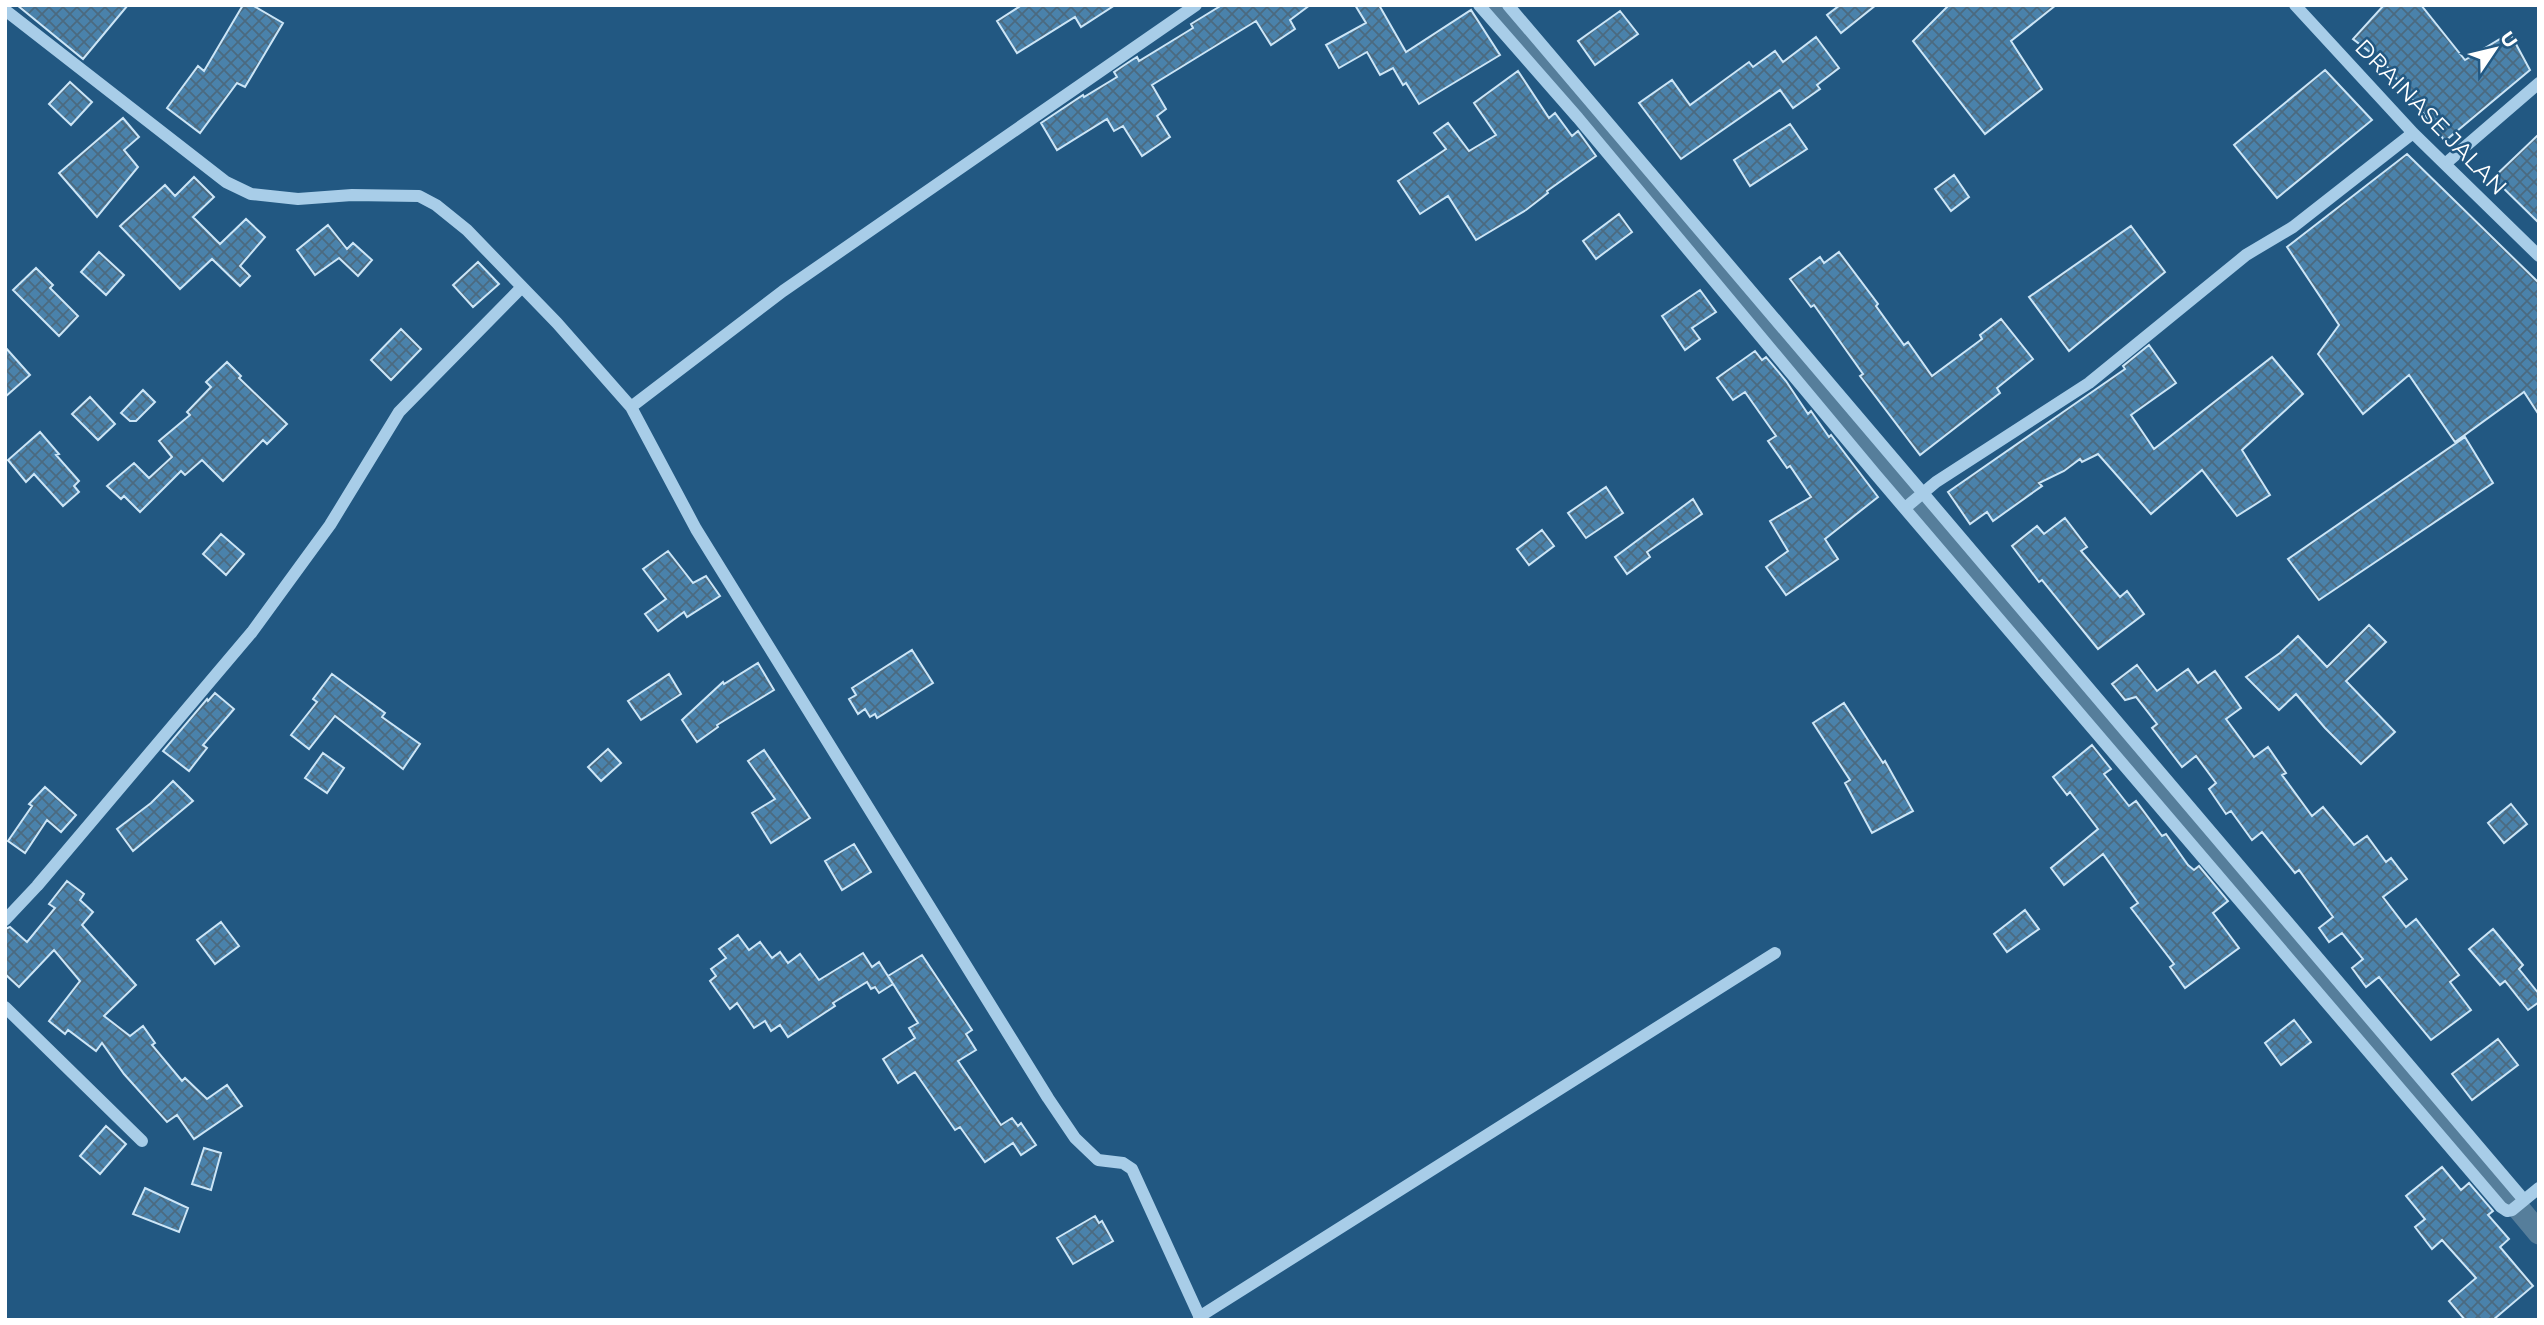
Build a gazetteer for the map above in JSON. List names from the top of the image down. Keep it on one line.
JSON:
{"streets":{"street":["DRAINASE JALAN"]},"north":"top right"}
